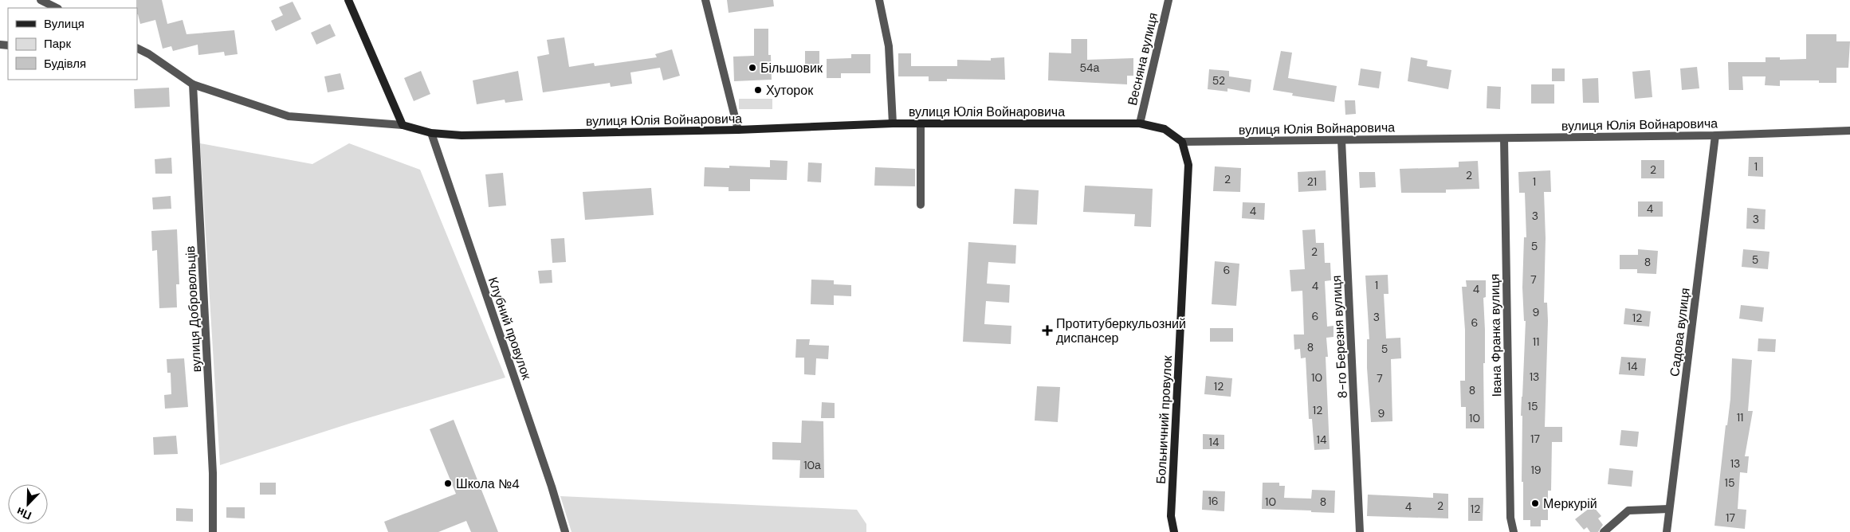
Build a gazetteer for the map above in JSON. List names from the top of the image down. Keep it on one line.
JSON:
{"streets":{"main road":["вулиця Юлія Войнаровича","Больничний провулок"],"street":["Весняна вулиця","вулиця Добровольців","Клубний провулок","Садова вулиця","Івана Франка вулиця","8-го Березня вулиця"]},"crossings":[["Весняна вулиця","вулиця Юлія Войнаровича"],["вулиця Юлія Войнаровича","вулиця Добровольців"],["вулиця Юлія Войнаровича","Клубний провулок"],["вулиця Юлія Войнаровича","Садова вулиця"],["вулиця Юлія Войнаровича","Івана Франка вулиця"],["вулиця Юлія Войнаровича","8-го Березня вулиця"],["вулиця Юлія Войнаровича","Больничний провулок"]],"places":{"other":["Більшовик","Хуторок","Школа №4","Меркурій"],"health":["Протитуберкульозний диспансер"]},"house_numbers":["54а","52","1","2","2","2","21","1","4","4","3","3","5","2","5","8","6","7","1","4","4","9","6","3","12","6","11","8","5","14","13","10","7","12","8","15","12","9","11","10","17","14","14","13","10а","19","15","16","10","8","2","4","12","17"],"legend":["Вулиця","Парк","Будівля"],"north":"bottom left"}
